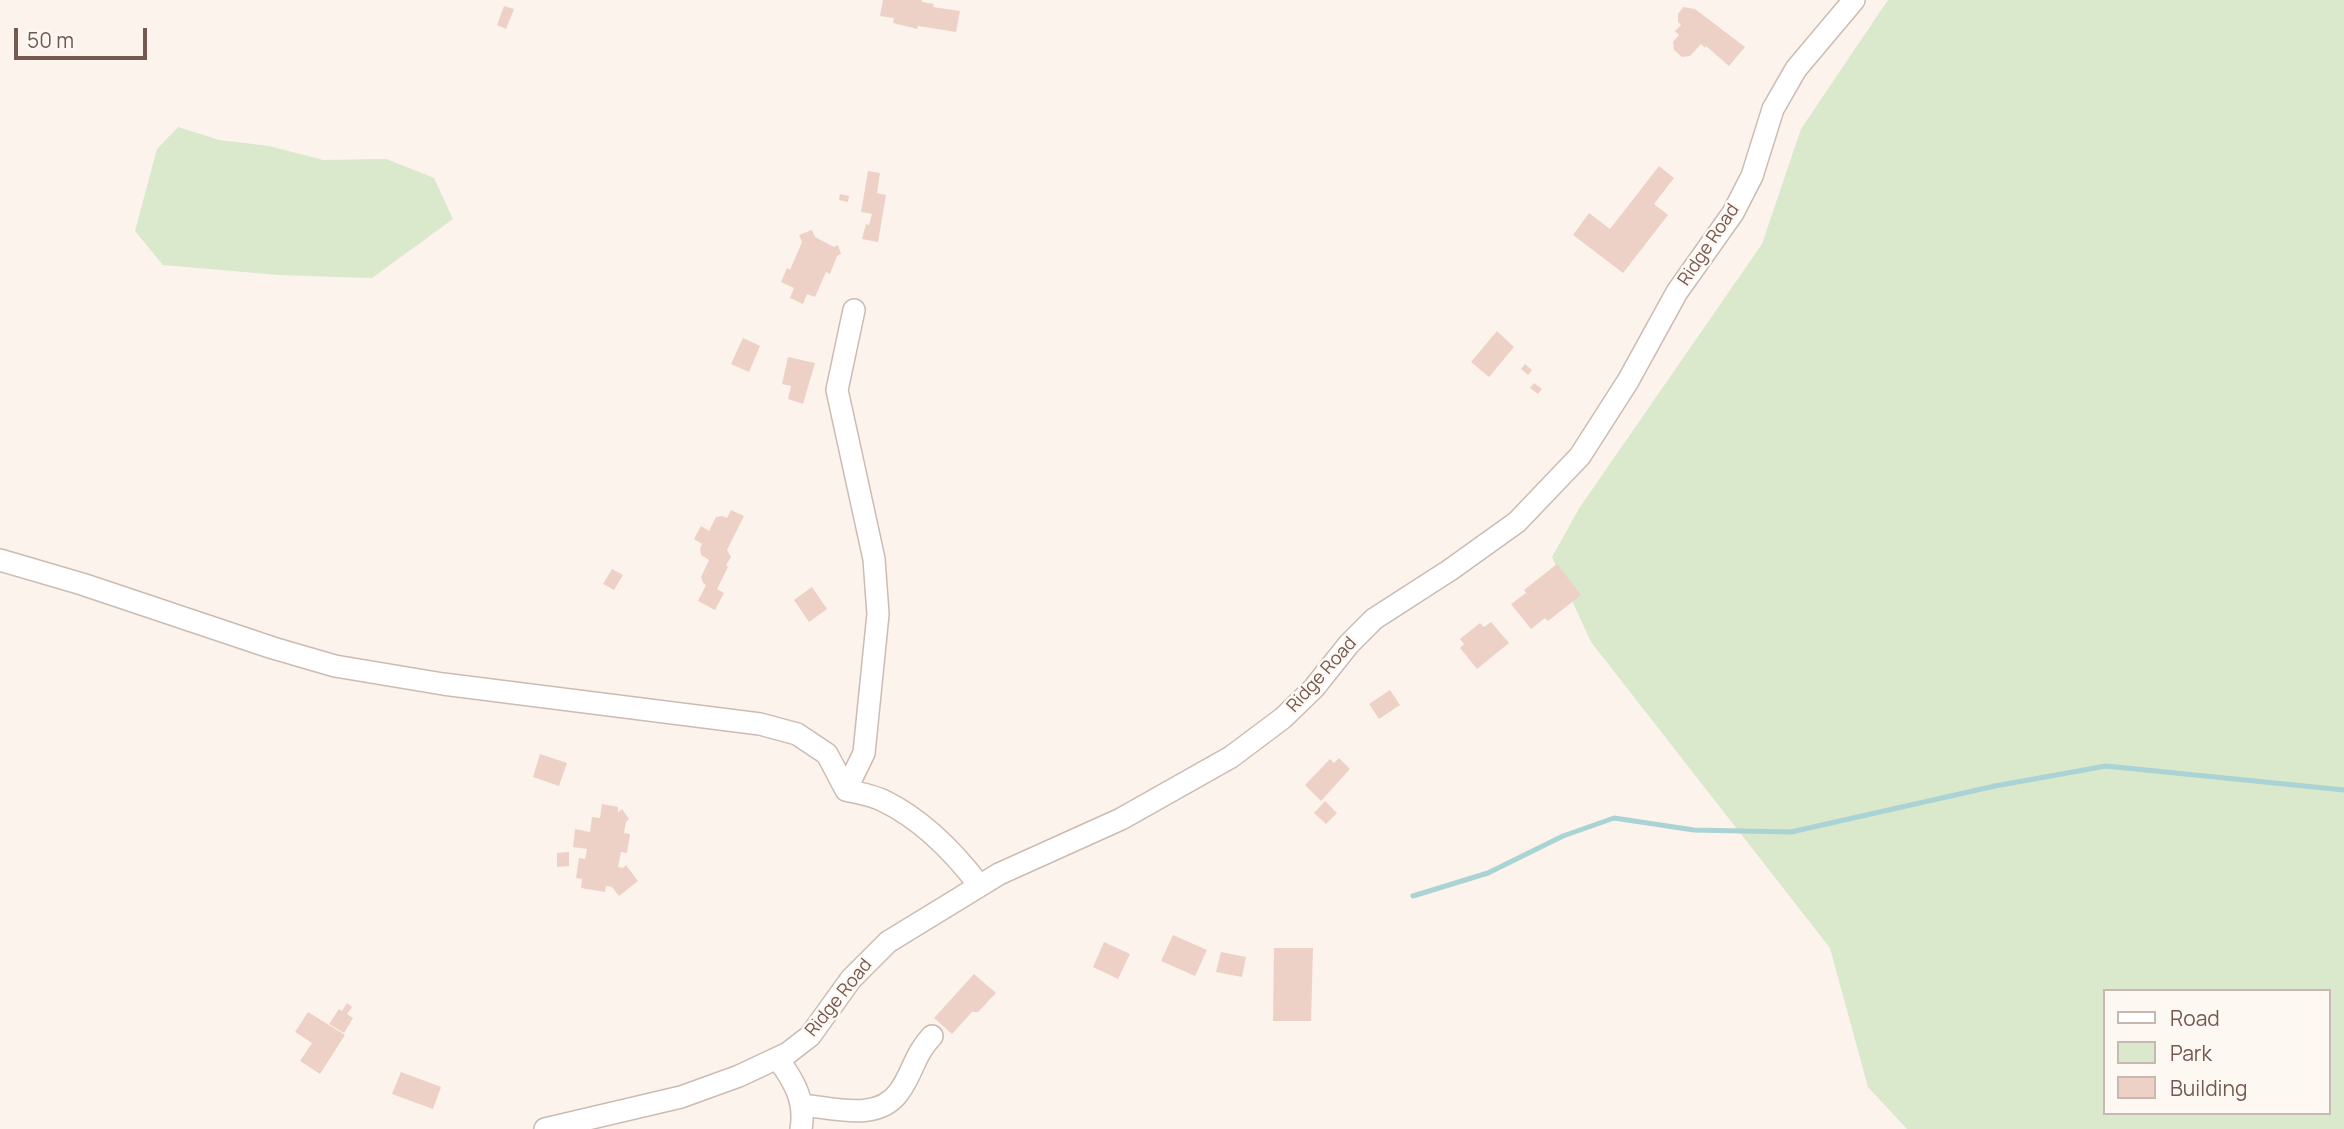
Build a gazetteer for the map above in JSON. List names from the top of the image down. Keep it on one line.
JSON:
{"streets":{"street":["Ridge Road"]},"legend":["Road","Park","Building"],"scale_bar":"50 m"}
